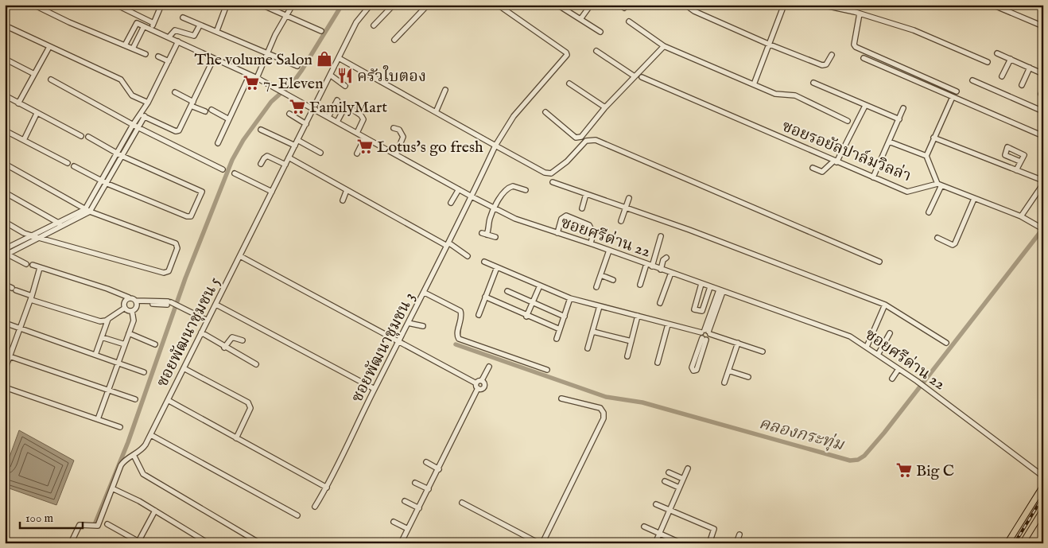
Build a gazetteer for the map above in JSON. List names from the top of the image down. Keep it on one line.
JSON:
{"streets":{"street":["ซอยรอยัลปาล์มวิลล่า","ซอยศรีด่าน 22","ซอยพัฒนาชุมชน 5","ซอยพัฒนาชุมชน 3"]},"crossings":[["ซอยศรีด่าน 22","ซอยพัฒนาชุมชน 5"],["ซอยศรีด่าน 22","ซอยพัฒนาชุมชน 3"]],"water":["คลองกระทุ่ม"],"places":{"shop":["The volume Salon"],"restaurant":["ครัวใบตอง"],"supermarket":["7-Eleven","FamilyMart","Lotus's go fresh","Big C"]},"scale_bar":"100 m"}
